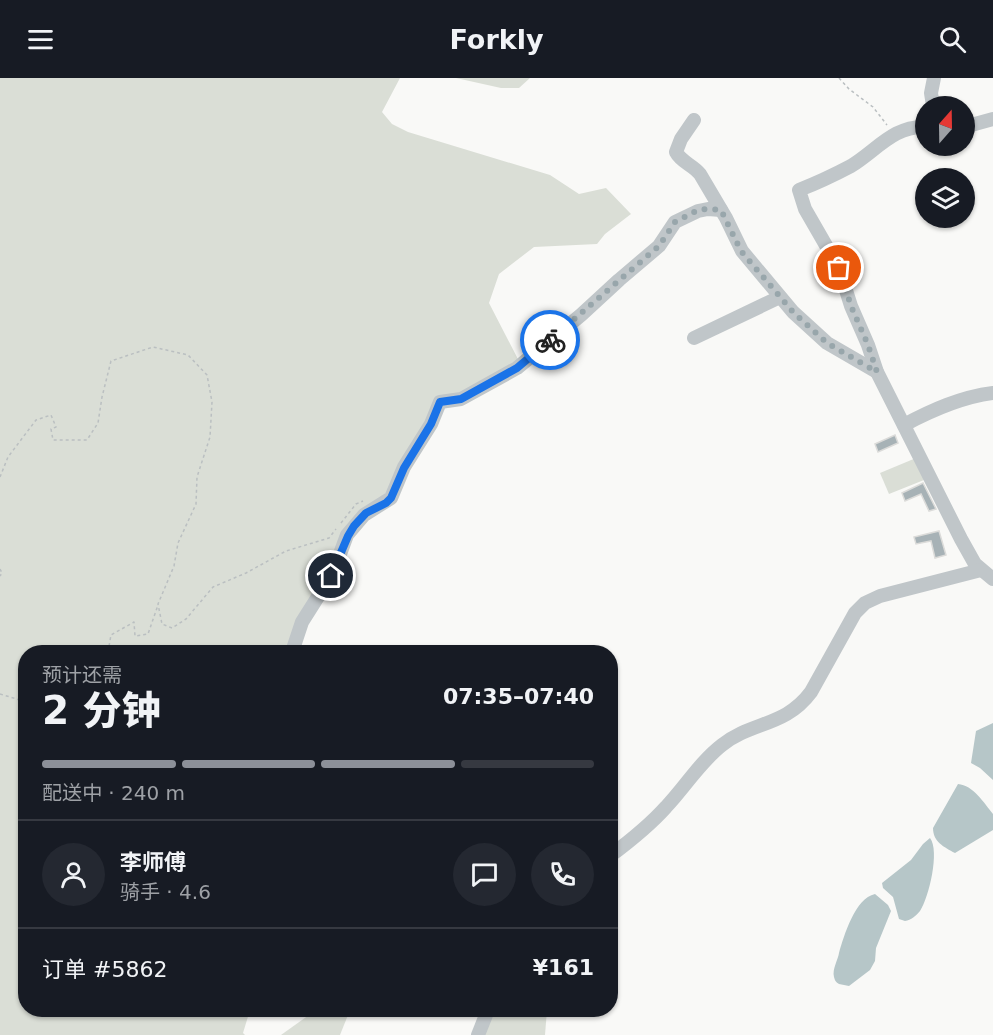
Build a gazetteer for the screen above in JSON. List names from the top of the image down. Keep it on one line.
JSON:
{"north":"top","page":{"header":"Forkly","heading":["2 分钟","预计还需","07:35–07:40"],"panel":["李师傅","骑手 · 4.6","订单 #5862","¥161"],"bar":"配送中 · 240 m"}}
